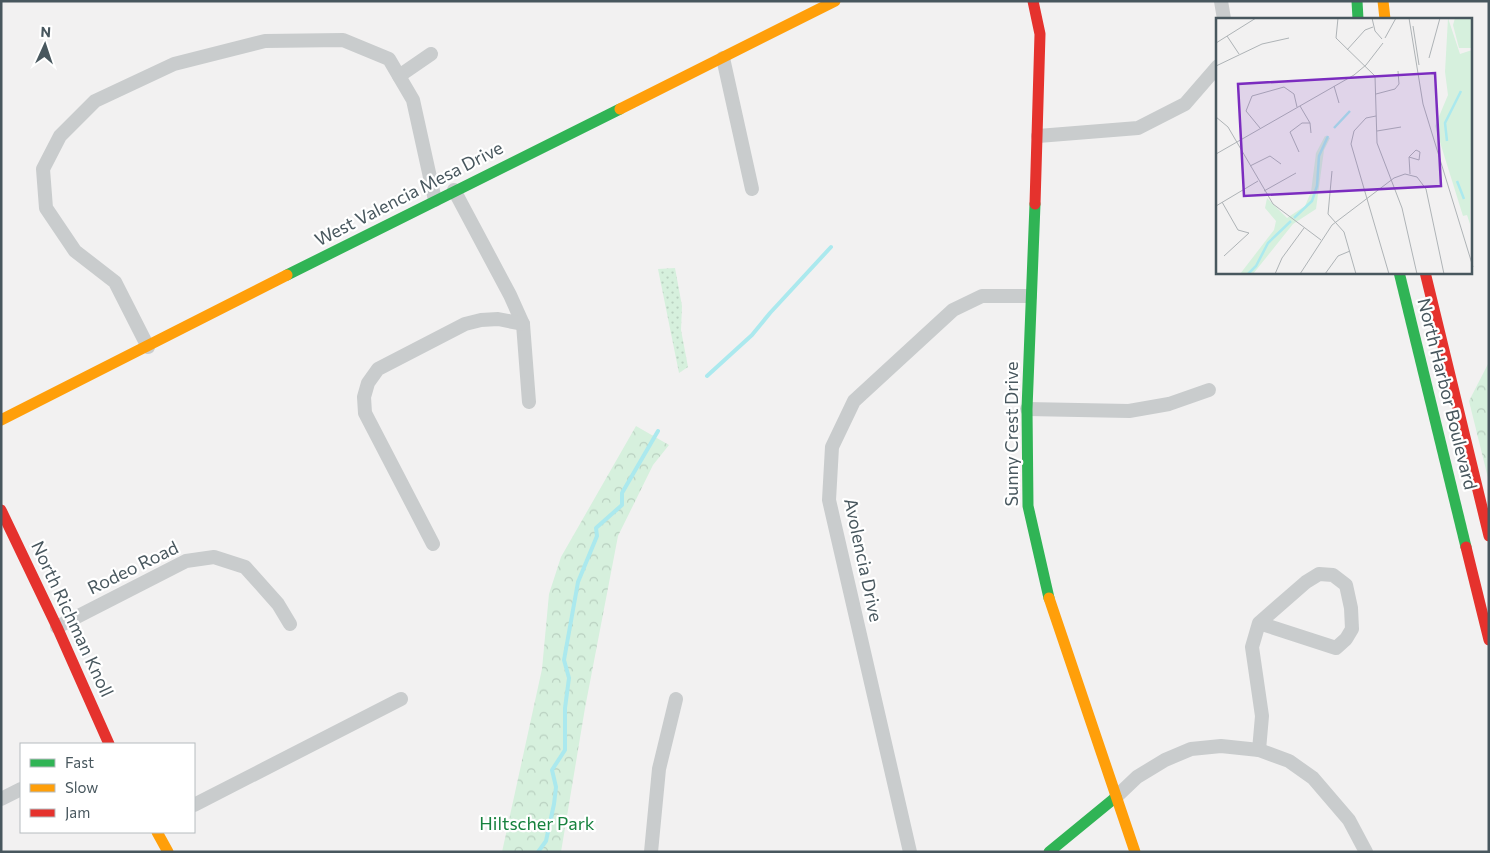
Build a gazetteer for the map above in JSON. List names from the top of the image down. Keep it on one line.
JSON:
{"streets":{"street":["West Valencia Mesa Drive","North Harbor Boulevard","Sunny Crest Drive","Avolencia Drive","Rodeo Road","North Richman Knoll"]},"crossings":[["Sunny Crest Drive","Avolencia Drive"],["Rodeo Road","North Richman Knoll"]],"parks":["Hiltscher Park"],"legend":["Fast","Slow","Jam"],"north":"top"}
